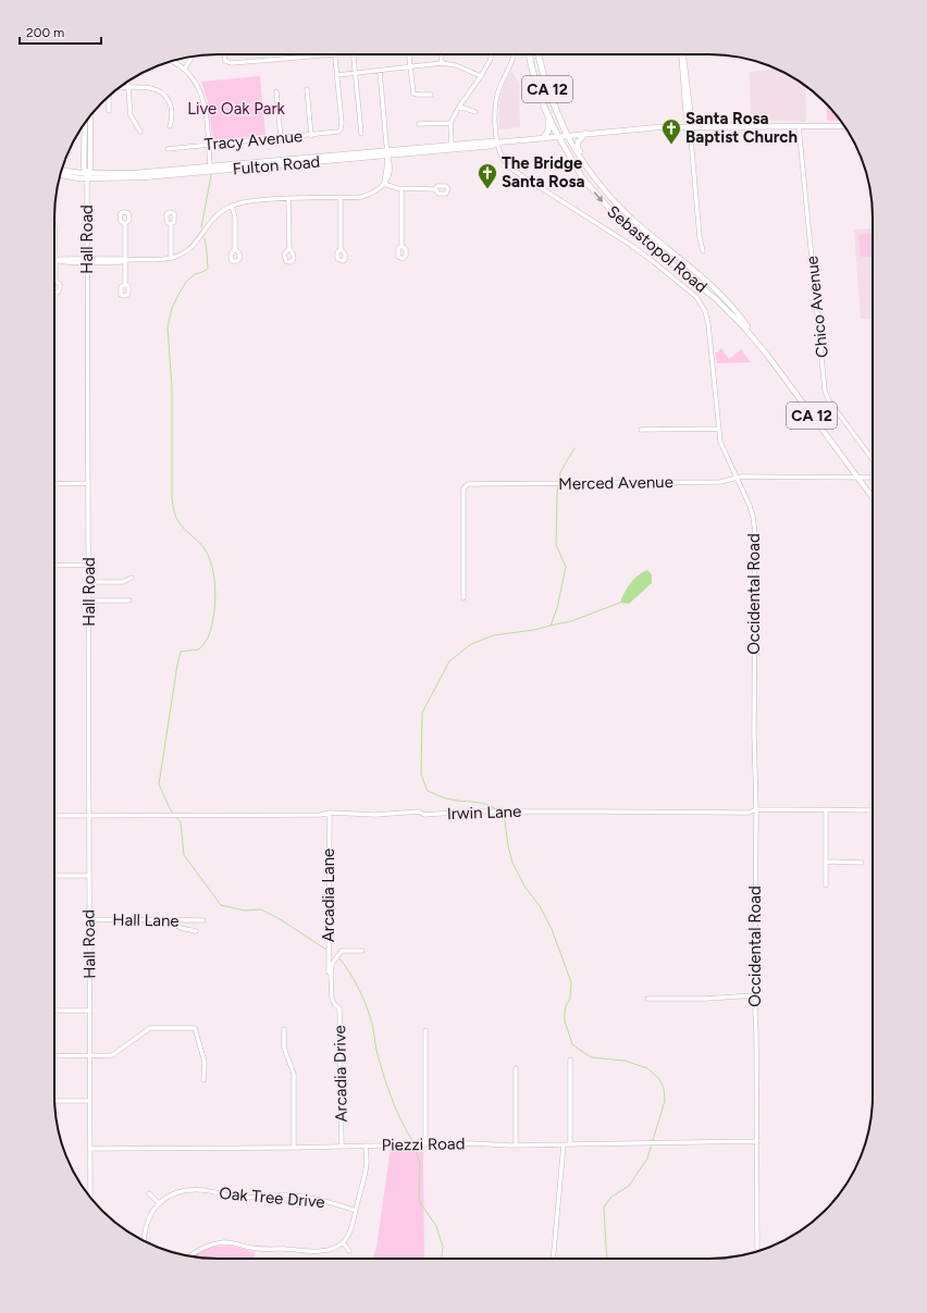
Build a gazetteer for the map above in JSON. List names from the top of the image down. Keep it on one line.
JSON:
{"streets":{"highway":["CA 12"],"main road":["Fulton Road","Sebastopol Road"],"street":["Tracy Avenue","Hall Road","Chico Avenue","Merced Avenue","Occidental Road","Irwin Lane","Arcadia Lane","Hall Lane","Arcadia Drive","Piezzi Road","Oak Tree Drive"]},"crossings":[["CA 12","Fulton Road"],["CA 12","Sebastopol Road"],["Fulton Road","Hall Road"],["Fulton Road","Sebastopol Road"],["Fulton Road","Chico Avenue"],["Fulton Road","Occidental Road"],["Hall Road","Irwin Lane"],["Hall Road","Hall Lane"],["Hall Road","Piezzi Road"],["Sebastopol Road","Merced Avenue"],["Merced Avenue","Occidental Road"],["Occidental Road","Irwin Lane"],["Occidental Road","Piezzi Road"],["Irwin Lane","Arcadia Lane"],["Arcadia Drive","Piezzi Road"]],"parks":["Live Oak Park"],"places":{"church":["Santa Rosa Baptist Church","The Bridge Santa Rosa"]},"scale_bar":"200 m"}
